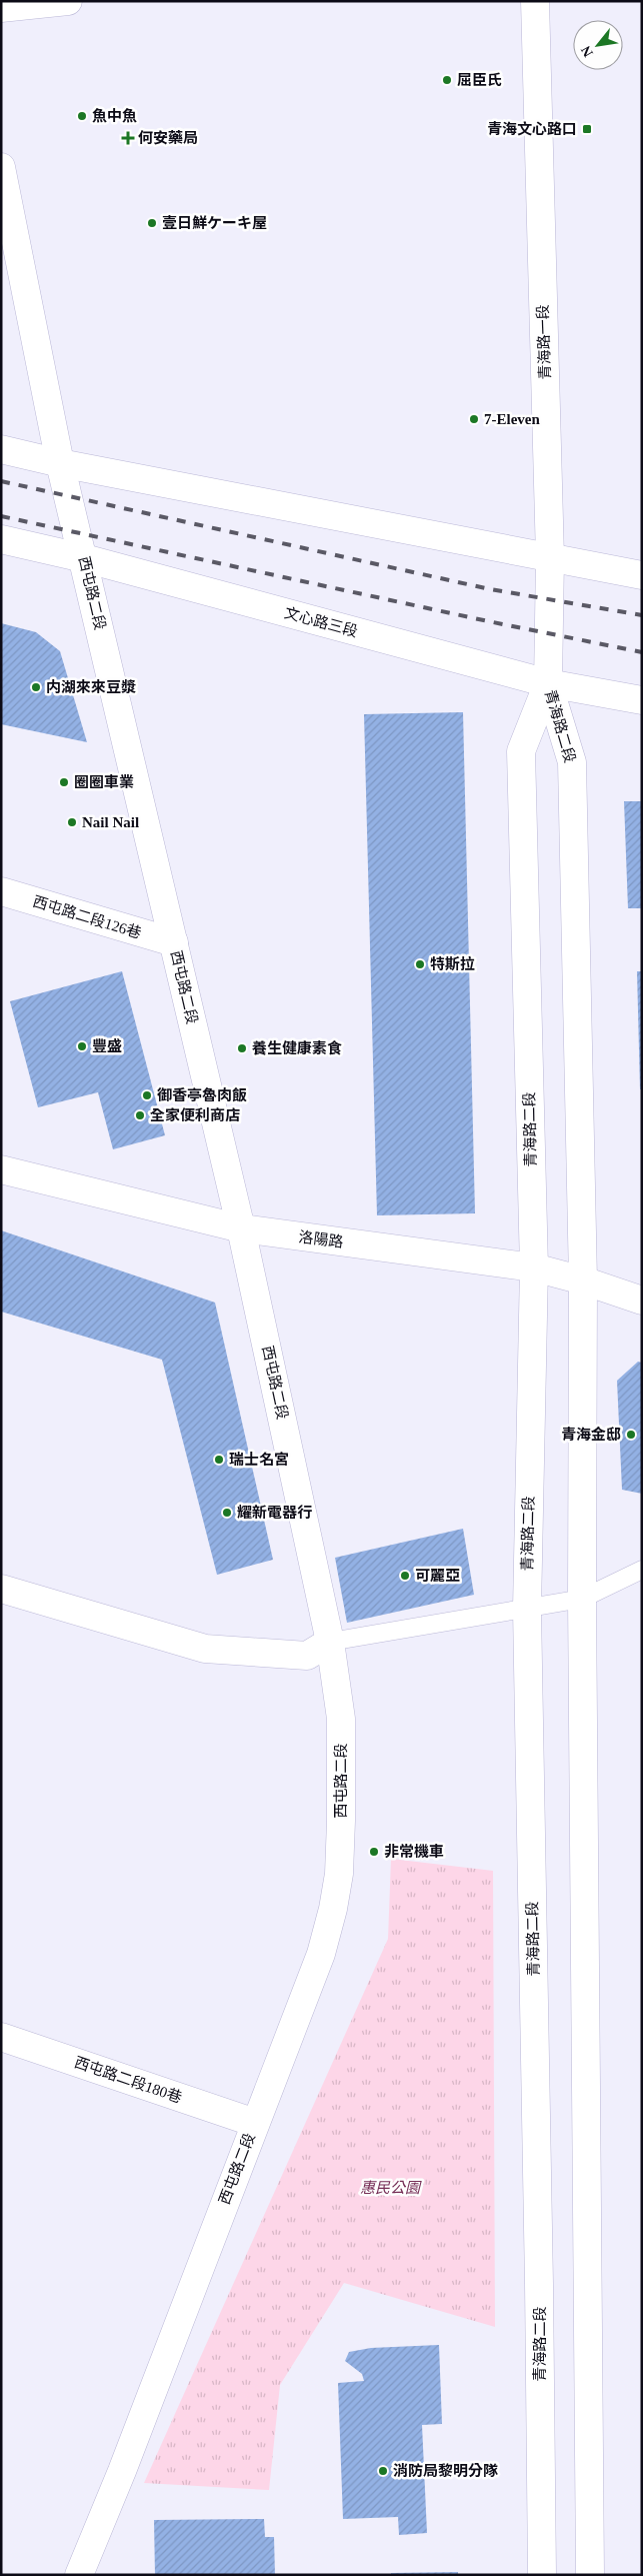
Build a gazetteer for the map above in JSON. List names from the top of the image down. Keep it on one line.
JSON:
{"streets":{"main road":["青海路一段","西屯路二段","文心路三段","青海路二段","西屯路二段126巷","洛陽路","西屯路二段180巷"]},"crossings":[["青海路一段","文心路三段"],["青海路一段","青海路二段"],["西屯路二段","文心路三段"],["西屯路二段","西屯路二段126巷"],["西屯路二段","洛陽路"],["西屯路二段","西屯路二段180巷"],["文心路三段","青海路二段"],["青海路二段","洛陽路"]],"parks":["惠民公園"],"places":{"other":["屈臣氏","魚中魚","壹日鮮ケーキ屋","7-Eleven","内湖來來豆漿","圈圈車業","Nail Nail","特斯拉","豐盛","養生健康素食","御香亭魯肉飯","全家便利商店","青海金邸","瑞士名宮","耀新電器行","可麗亞","非常機車","消防局黎明分隊"],"transit":["青海文心路口"],"health":["何安藥局"]},"north":"bottom left"}
